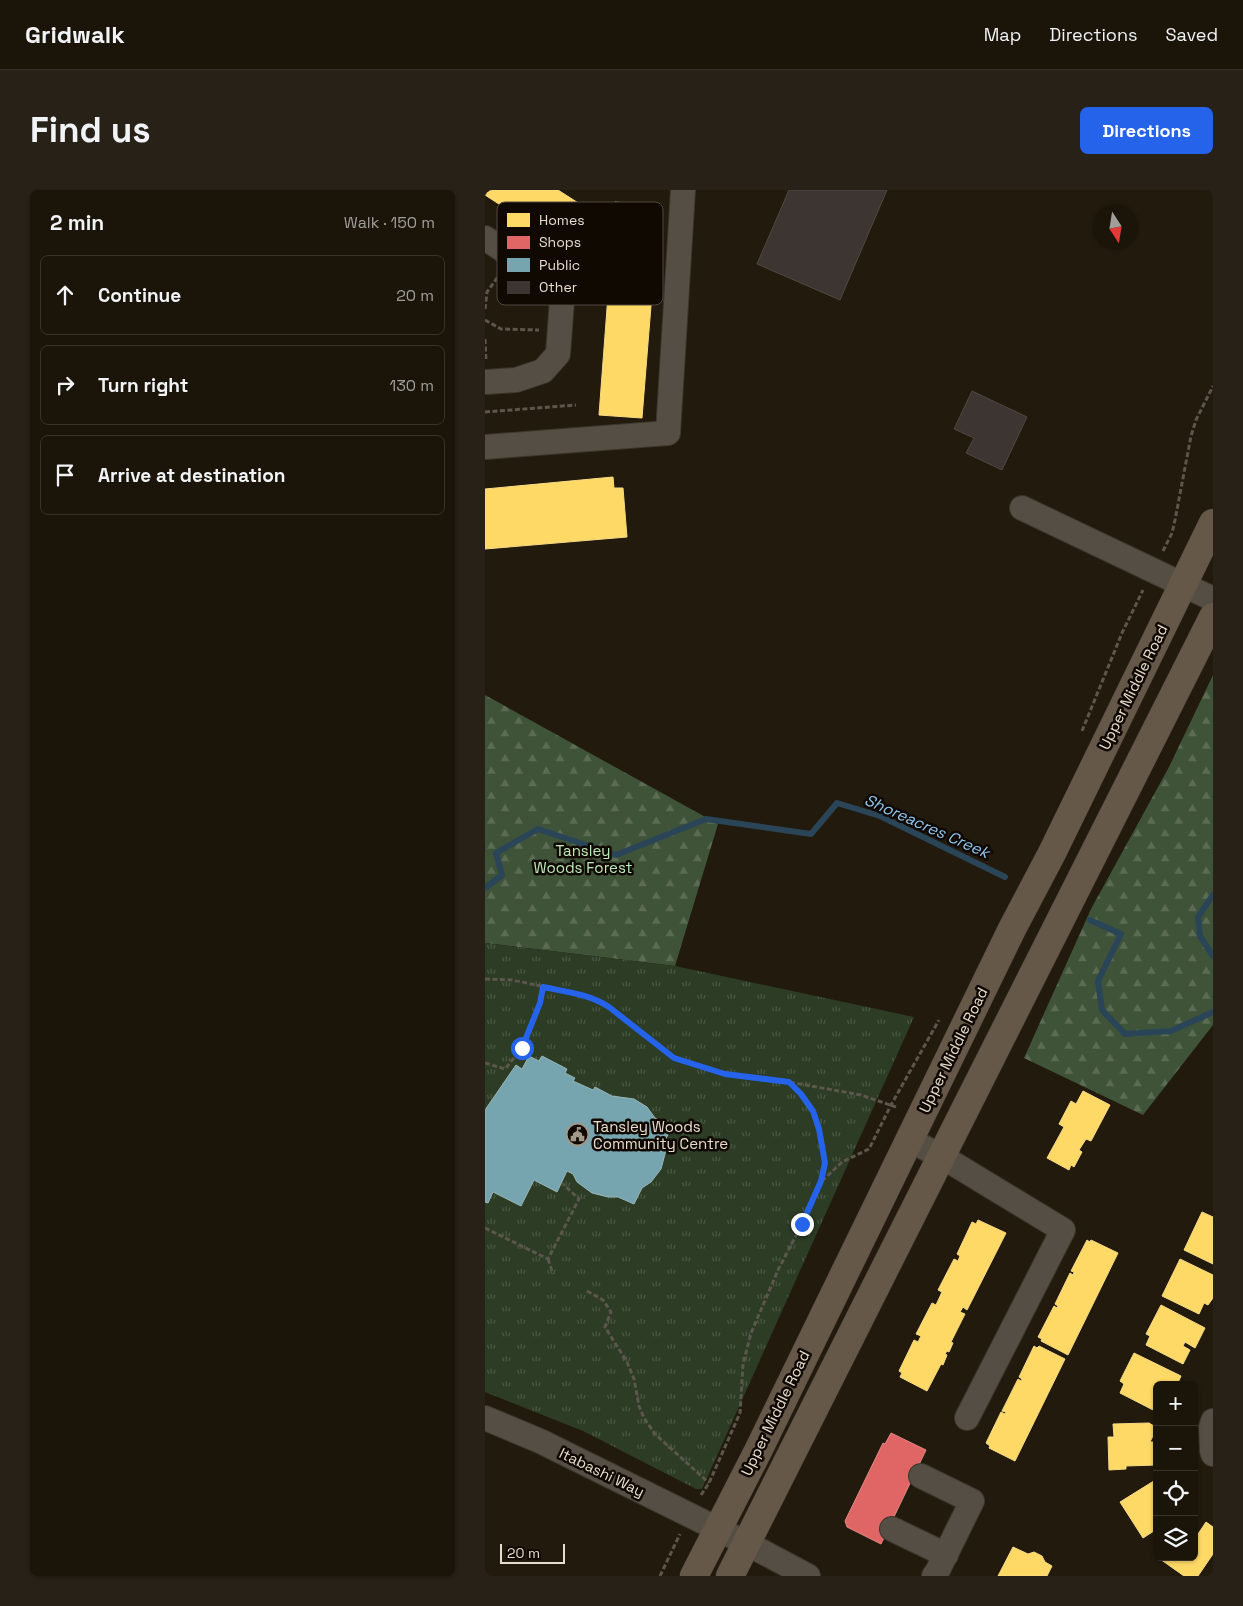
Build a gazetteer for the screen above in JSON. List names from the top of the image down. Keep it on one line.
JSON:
{"streets":{"main road":["Upper Middle Road"],"street":["Itabashi Way"]},"crossings":[["Upper Middle Road","Itabashi Way"]],"water":["Shoreacres Creek"],"parks":["Tansley Woods Forest"],"places":{"public building":["Tansley Woods Community Centre"]},"legend":["Homes","Shops","Public","Other"],"scale_bar":"20 m","north":"bottom","page":{"header":"Gridwalk","nav":["Map","Directions","Saved"],"buttons":"Directions","title":"Find us","heading":["2 min","Walk · 150 m"],"list":[["Continue","20 m"],["Turn right","130 m"],"Arrive at destination"],"map_buttons":["+","−"],"scale":"20 m"}}
